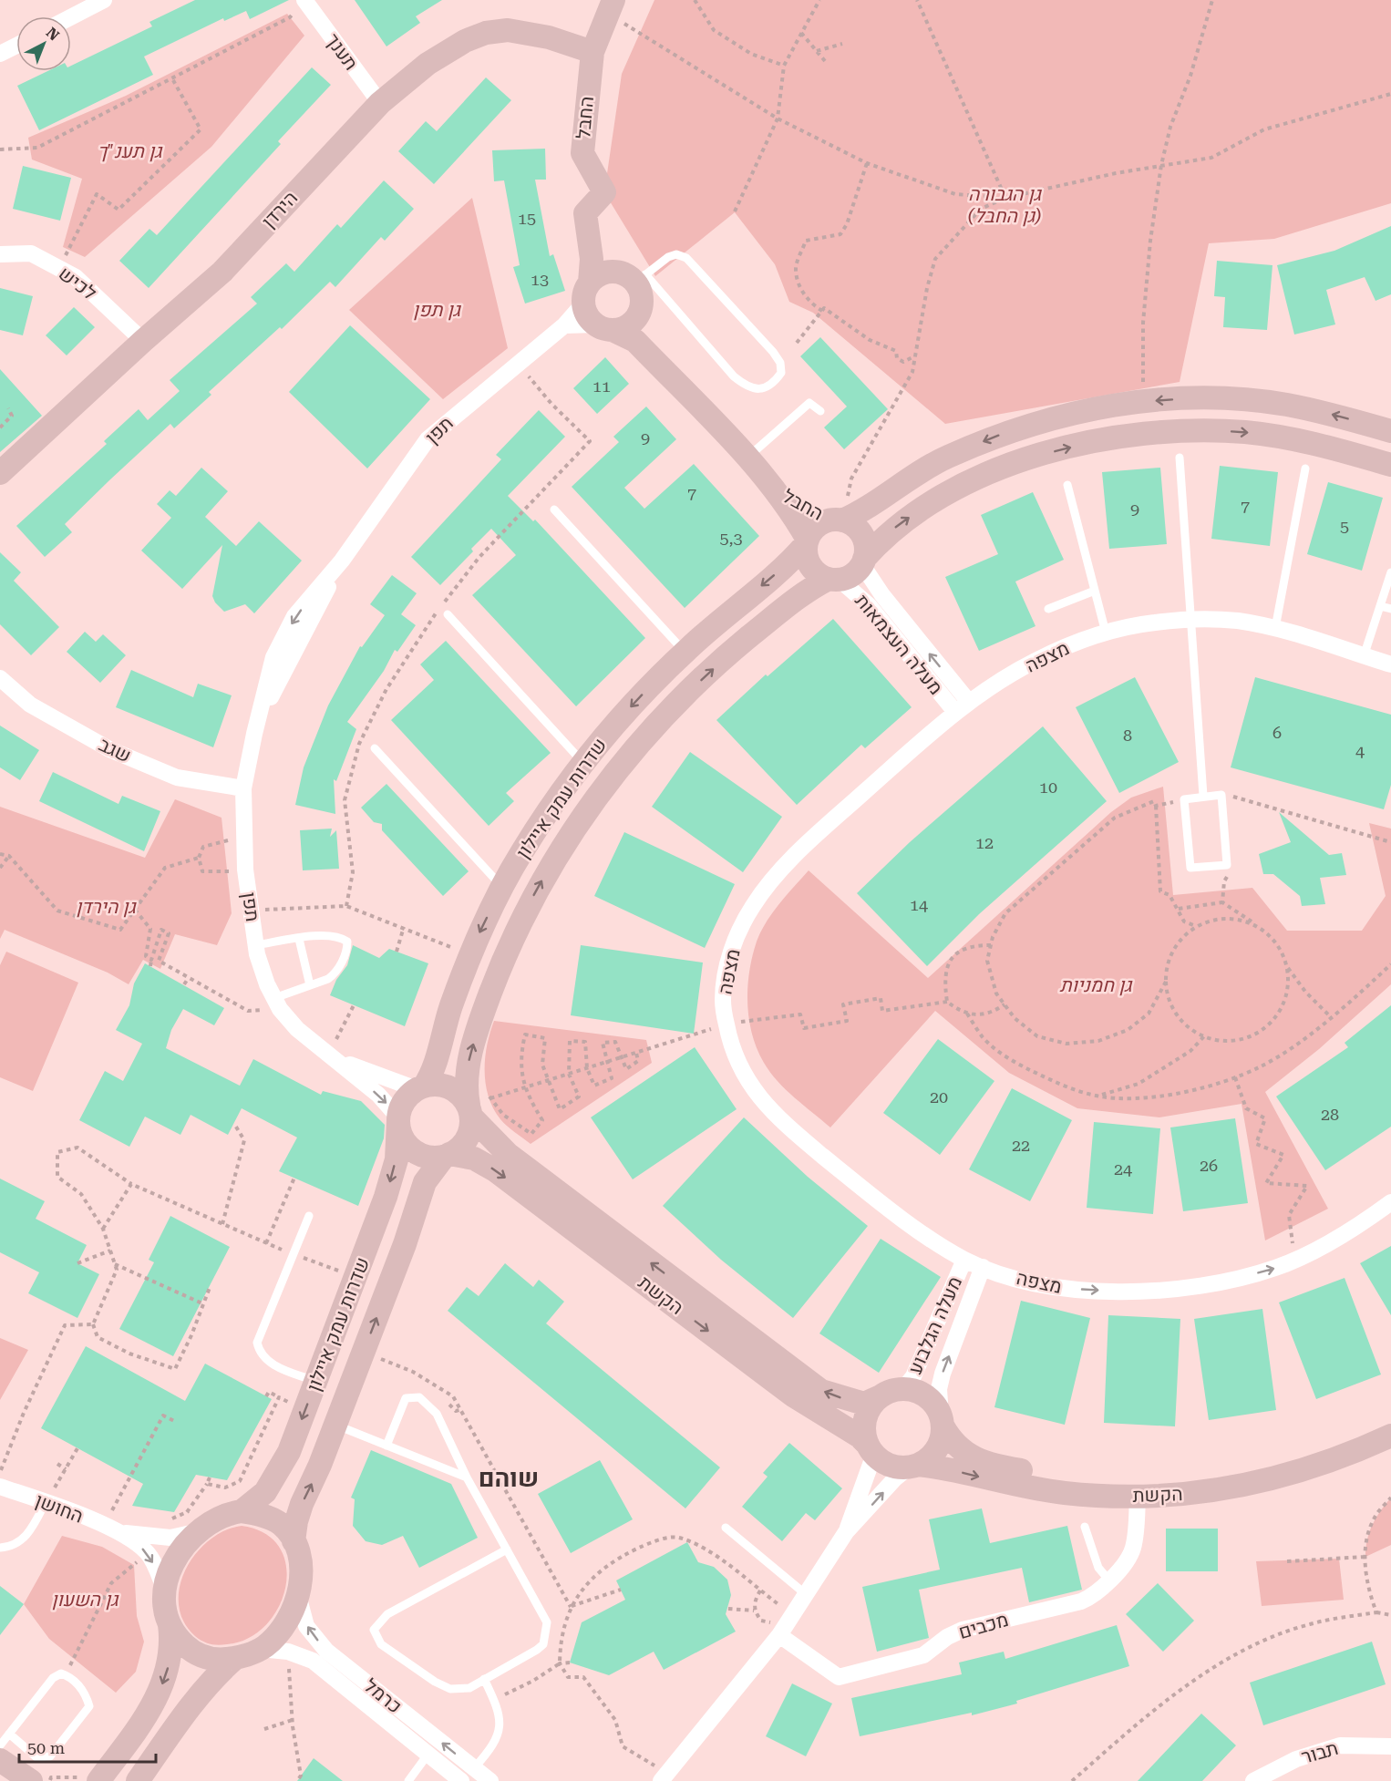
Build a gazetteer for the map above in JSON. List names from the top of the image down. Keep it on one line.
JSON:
{"streets":{"main road":["החבל","הירדן","שדרות עמק איילון","הקשת"],"street":["תענך","לכיש","תפן","מעלה העצמאות","מצפה","שגב","מעלה הגלבוע","החושן","מכבים","כרמל","תבור"]},"crossings":[["תענך","הירדן"],["החבל","הירדן"],["החבל","תפן"],["החבל","מעלה העצמאות"],["החבל","שדרות עמק איילון"],["הירדן","לכיש"],["תפן","שגב"],["תפן","שדרות עמק איילון"],["תפן","הקשת"],["מעלה העצמאות","מצפה"],["מעלה העצמאות","שדרות עמק איילון"],["מצפה","מעלה הגלבוע"],["שדרות עמק איילון","הקשת"],["שדרות עמק איילון","החושן"],["שדרות עמק איילון","כרמל"],["הקשת","מעלה הגלבוע"],["הקשת","מכבים"],["החושן","כרמל"]],"districts":["שוהם"],"parks":["גן תענ\"ך","גן הגבורה (גן החבל)","גן תפן","גן הירדן","גן חמניות","גן השעון"],"house_numbers":["15","13","11","9","7","7","9","5","5,3","6","8","4","10","12","14","20","28","22","26","24"],"scale_bar":"50 m","north":"top right"}
